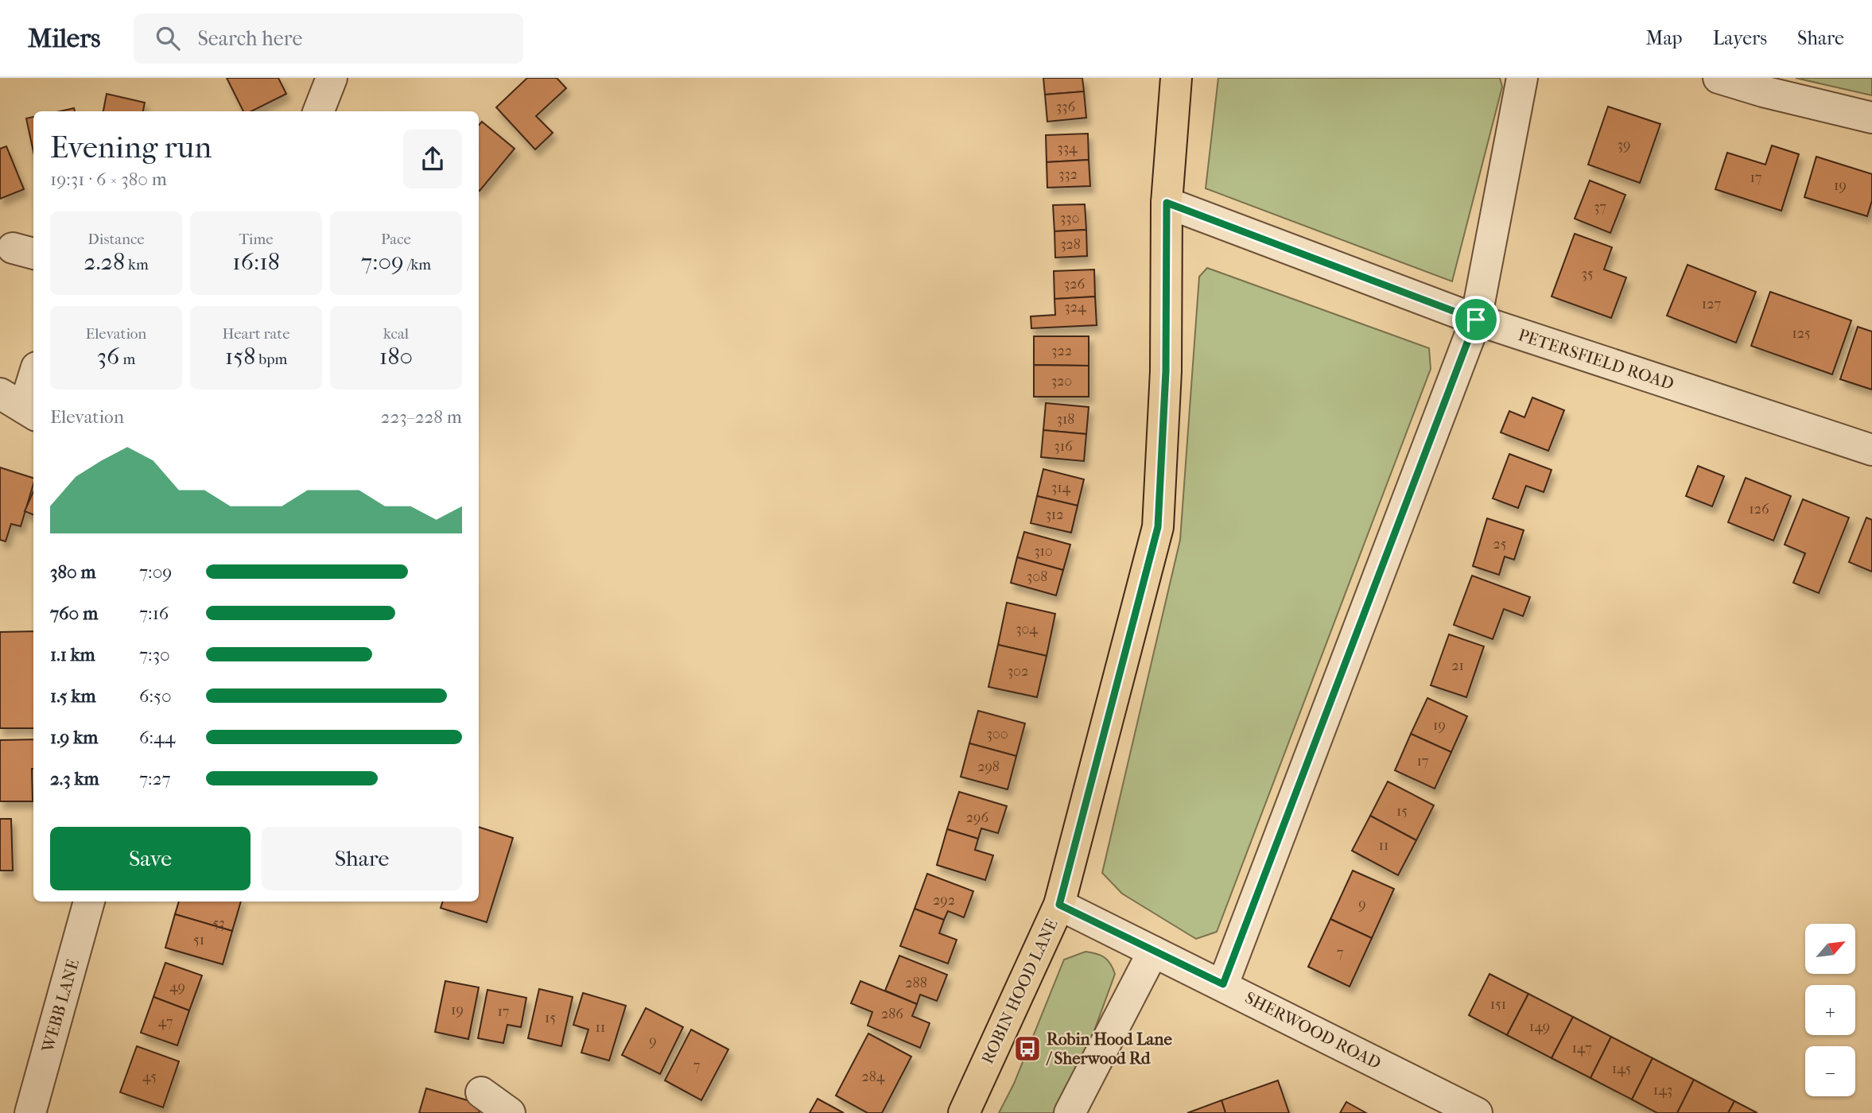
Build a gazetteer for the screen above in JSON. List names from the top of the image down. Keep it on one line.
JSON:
{"streets":{"main road":["ROBIN HOOD LANE"],"street":["PETERSFIELD ROAD","WEBB LANE","SHERWOOD ROAD"]},"crossings":[["PETERSFIELD ROAD","ROBIN HOOD LANE"],["ROBIN HOOD LANE","SHERWOOD ROAD"]],"places":{"bus stop":["Robin Hood Lane / Sherwood Rd"]},"house_numbers":["336","39","334","332","17","19","37","330","328","35","326","127","324","125","322","320","318","316","314","126","312","25","310","308","304","21","302","19","300","17","298","15","296","11","292","9","53","51","7","288","49","151","19","17","286","15","47","149","11","9","147","7","145","45","284","143"],"north":"top right","page":{"header":"Milers","search":"Search here","nav":["Map","Layers","Share"],"heading":["Evening run","19:31 · 6 × 380 m"],"stats":[["Distance","2.28 km"],["Time","16:18"],["Pace","7:09 /km"],["Elevation","36 m"],["Heart rate","158 bpm"],["kcal","180"]],"chart":["Elevation","223–228 m"],"list":[{"name":"380 m","note":"7:09"},{"name":"760 m","note":"7:16"},{"name":"1.1 km","note":"7:30"},{"name":"1.5 km","note":"6:50"},{"name":"1.9 km","note":"6:44"},{"name":"2.3 km","note":"7:27"}],"buttons":["Save","Share"],"map_buttons":["+","−"]}}
